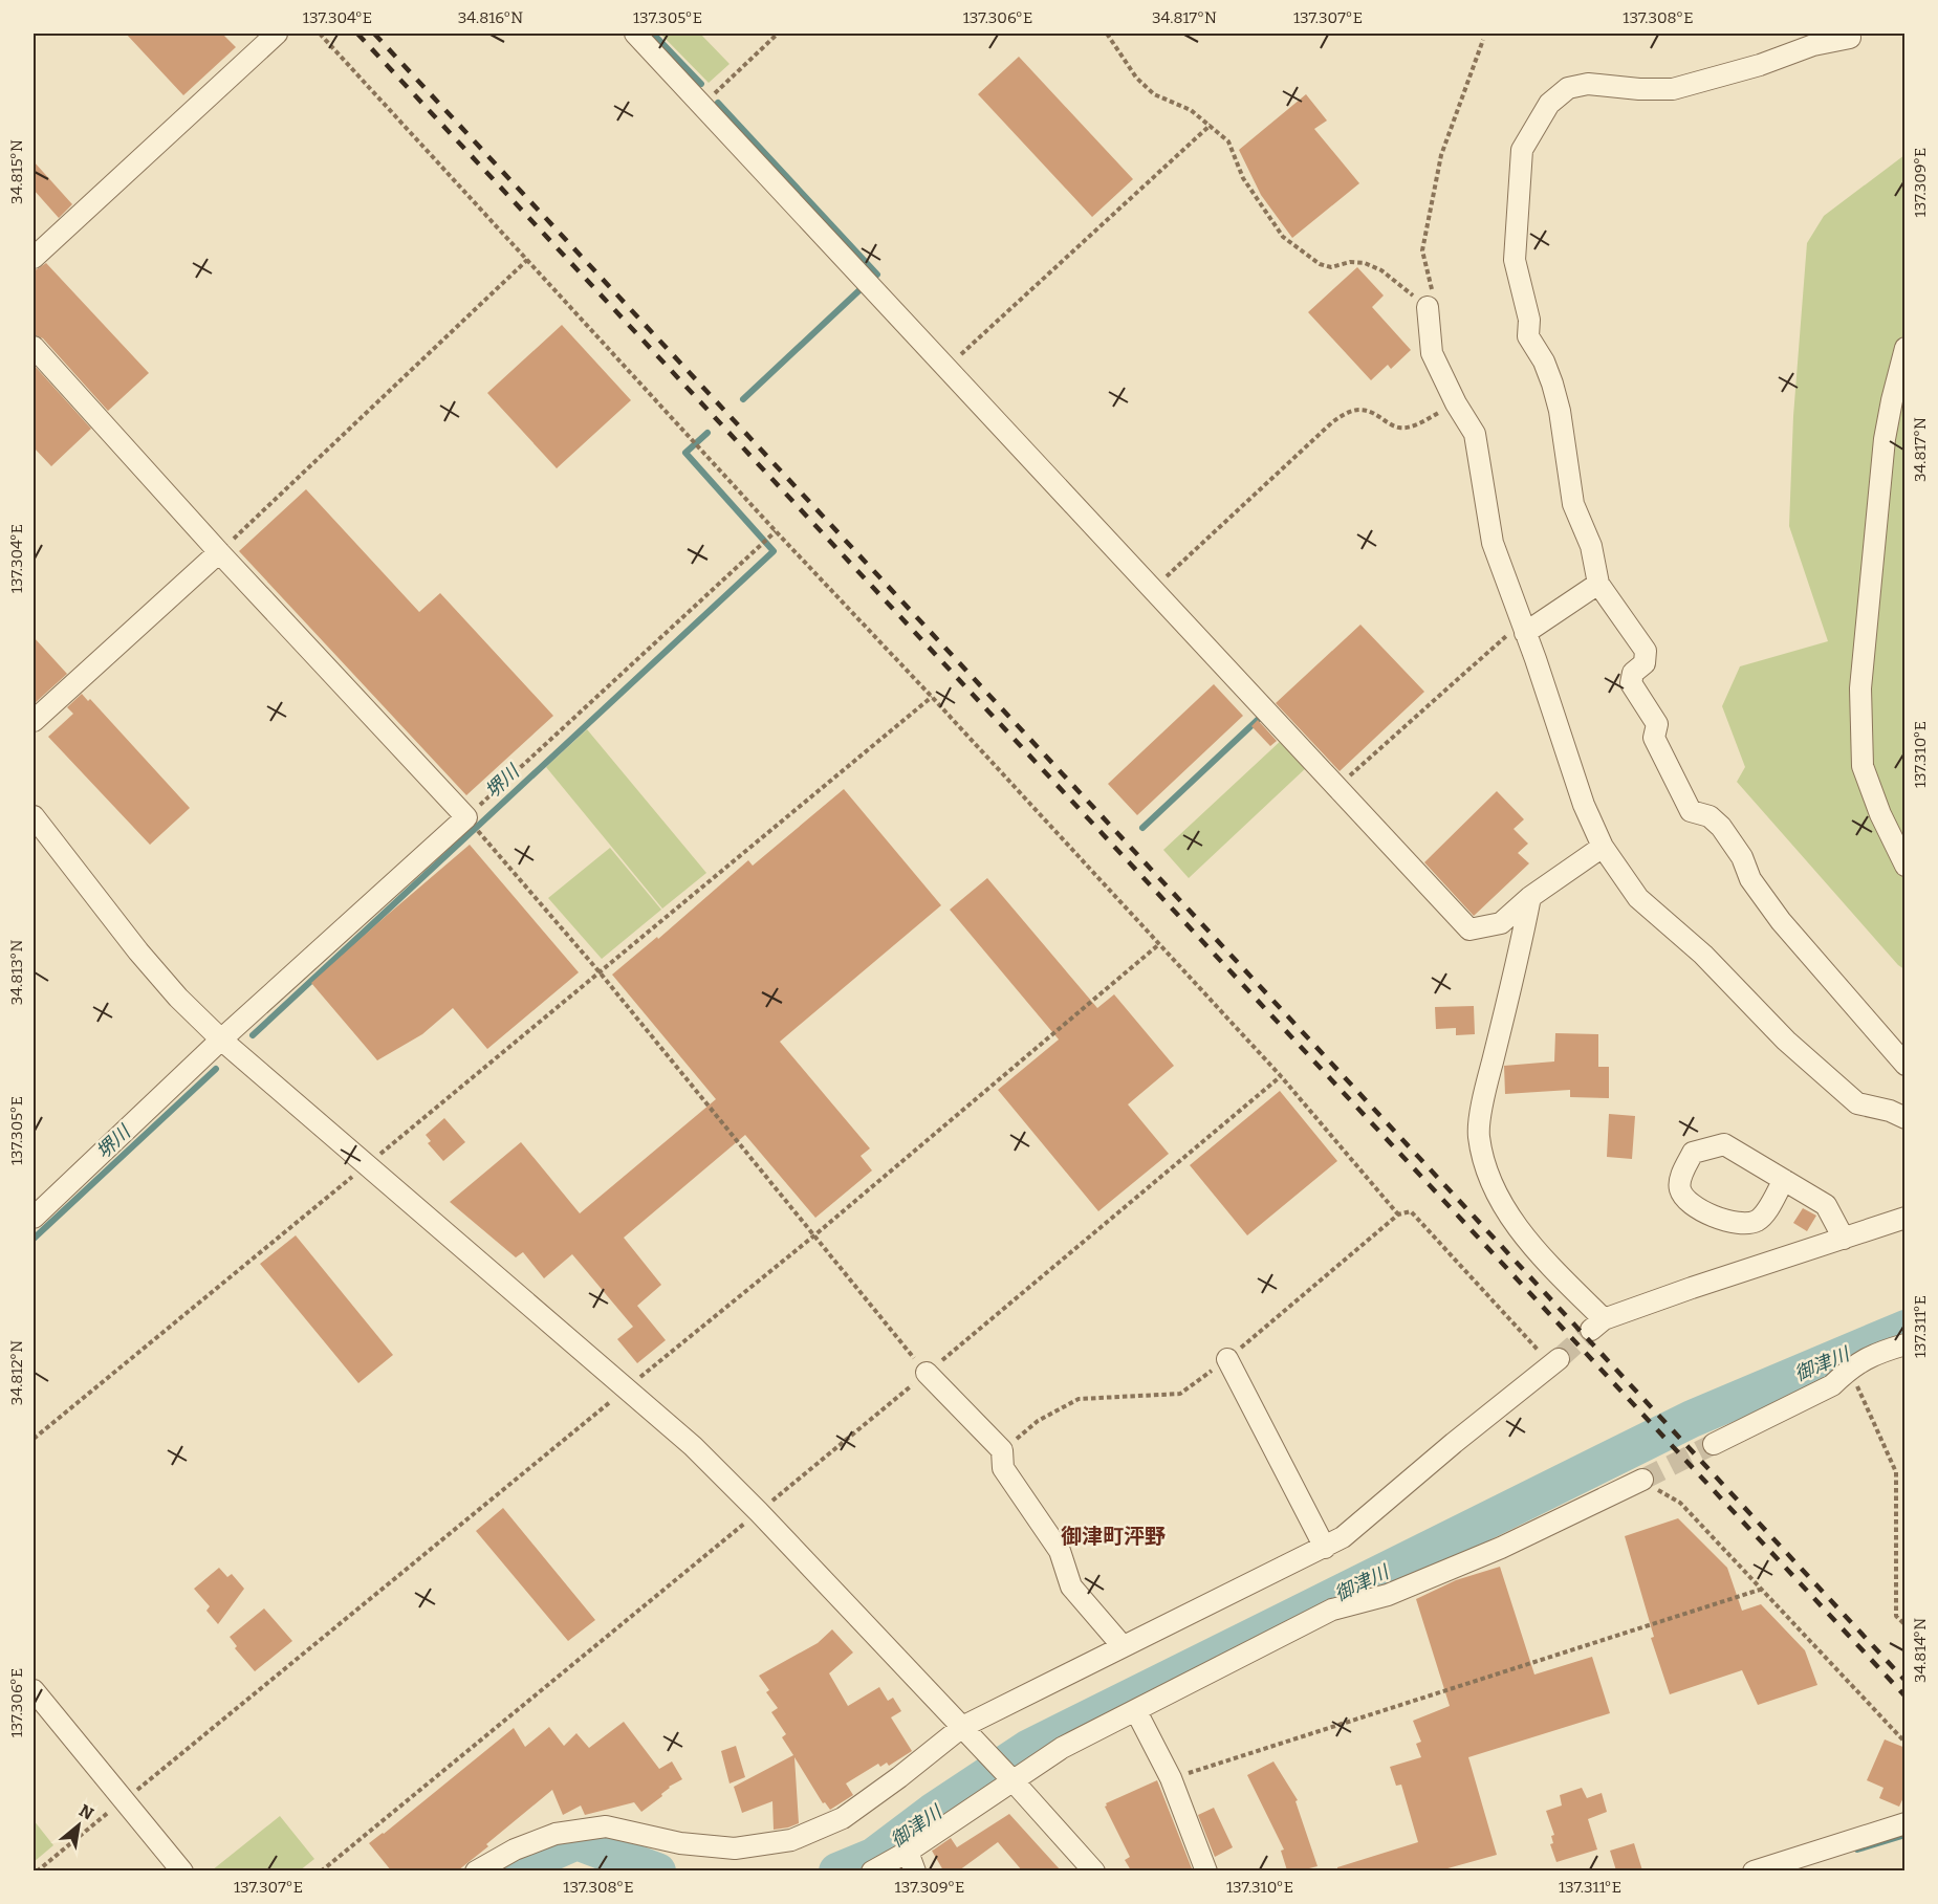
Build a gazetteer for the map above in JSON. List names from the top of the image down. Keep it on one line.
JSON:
{"districts":["御津町泙野"],"water":["堺川","御津川"],"north":"top right","coordinates":["137.304°E","34.816°N","137.305°E","137.306°E","34.817°N","137.307°E","137.308°E","34.815°N","137.309°E","137.310°E","34.813°N","137.311°E","34.812°N","34.814°N"]}
